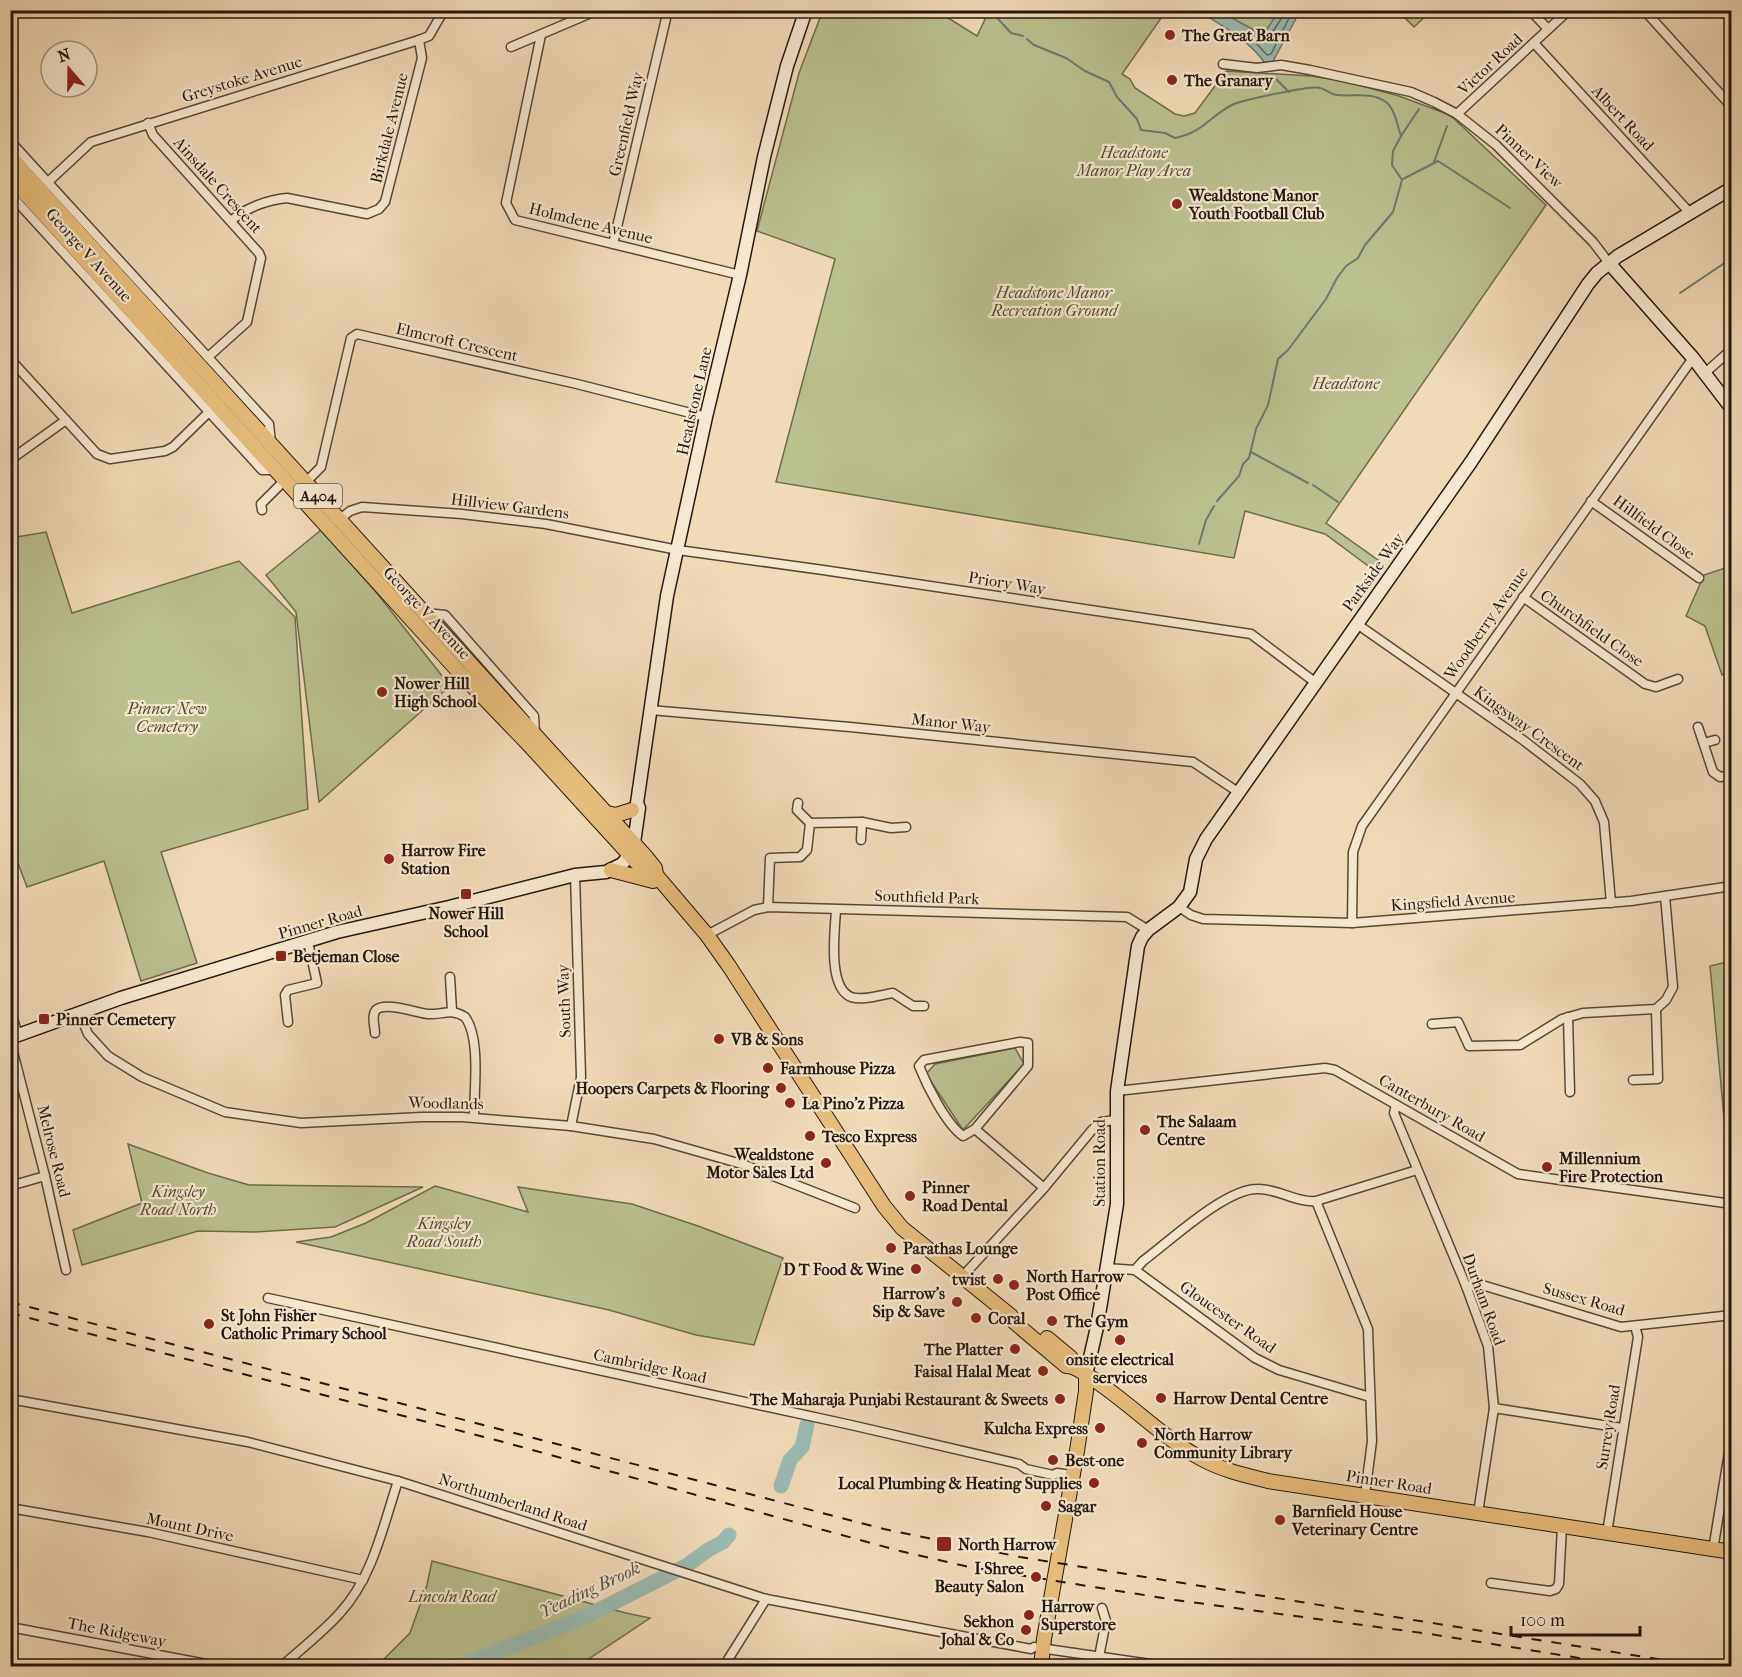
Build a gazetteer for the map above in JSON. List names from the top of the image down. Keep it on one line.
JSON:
{"streets":{"main road":["George V Avenue","A404","Pinner Road","Station Road"],"street":["Victor Road","Greystoke Avenue","Albert Road","Greenfield Way","Birkdale Avenue","Pinner View","Ainsdale Crescent","Holmdene Avenue","Elmcroft Crescent","Headstone Lane","Hillview Gardens","Hillfield Close","Parkside Way","Priory Way","Woodberry Avenue","Churchfield Close","Manor Way","Kingsway Crescent","Southfield Park","Kingsfield Avenue","South Way","Woodlands","Canterbury Road","Melrose Road","Durham Road","Sussex Road","Gloucester Road","Cambridge Road","Surrey Road","Northumberland Road","Mount Drive","The Ridgeway"]},"crossings":[["Victor Road","Albert Road"],["Victor Road","Pinner View"],["Greystoke Avenue","Birkdale Avenue"],["Greystoke Avenue","Ainsdale Crescent"],["Greystoke Avenue","George V Avenue"],["Albert Road","Parkside Way"],["Greenfield Way","Holmdene Avenue"],["Birkdale Avenue","Ainsdale Crescent"],["Pinner View","Parkside Way"],["Pinner View","Woodberry Avenue"],["Ainsdale Crescent","George V Avenue"],["Holmdene Avenue","Headstone Lane"],["George V Avenue","Elmcroft Crescent"],["George V Avenue","Headstone Lane"],["George V Avenue","Hillview Gardens"],["George V Avenue","Pinner Road"],["Elmcroft Crescent","Headstone Lane"],["Headstone Lane","Hillview Gardens"],["Headstone Lane","Priory Way"],["Headstone Lane","Manor Way"],["Headstone Lane","Pinner Road"],["Hillview Gardens","Priory Way"],["Hillfield Close","Woodberry Avenue"],["Parkside Way","Priory Way"],["Parkside Way","Manor Way"],["Parkside Way","Kingsway Crescent"],["Parkside Way","Kingsfield Avenue"],["Woodberry Avenue","Churchfield Close"],["Woodberry Avenue","Kingsway Crescent"],["Woodberry Avenue","Kingsfield Avenue"],["Kingsway Crescent","Kingsfield Avenue"],["Southfield Park","Pinner Road"],["Southfield Park","Station Road"],["Pinner Road","South Way"],["Pinner Road","Woodlands"],["Pinner Road","Melrose Road"],["Pinner Road","Station Road"],["Pinner Road","Durham Road"],["Pinner Road","Surrey Road"],["South Way","Woodlands"],["Canterbury Road","Station Road"],["Canterbury Road","Durham Road"],["Station Road","Cambridge Road"],["Station Road","Northumberland Road"],["Durham Road","Sussex Road"],["Sussex Road","Surrey Road"]],"water":["Yeading Brook"],"parks":["Headstone Manor Play Area","Headstone Manor Recreation Ground","Headstone","Pinner New Cemetery","Kingsley Road North","Kingsley Road South","Lincoln Road"],"places":{"other":["The Great Barn","The Granary","Wealdstone Manor Youth Football Club","Nower Hill High School","Harrow Fire Station","VB & Sons","Farmhouse Pizza","Hoopers Carpets & Flooring","La Pino'z Pizza","The Salaam Centre","Tesco Express","Wealdstone Motor Sales Ltd","Millennium Fire Protection","Pinner Road Dental","Parathas Lounge","D T Food & Wine","twist","North Harrow Post Office","Harrow's Sip & Save","Coral","The Gym","St John Fisher Catholic Primary School","onsite electrical services","The Platter","Faisal Halal Meat","Harrow Dental Centre","The Maharaja Punjabi Restaurant & Sweets","Kulcha Express","North Harrow Community Library","Best-one","Local Plumbing & Heating Supplies","Sagar","Barnfield House Veterinary Centre","I Shree Beauty Salon","Harrow Superstore","Sekhon Johal & Co"],"transit":["Nower Hill School","Betjeman Close","Pinner Cemetery","North Harrow"]},"scale_bar":"100 m","north":"top"}
